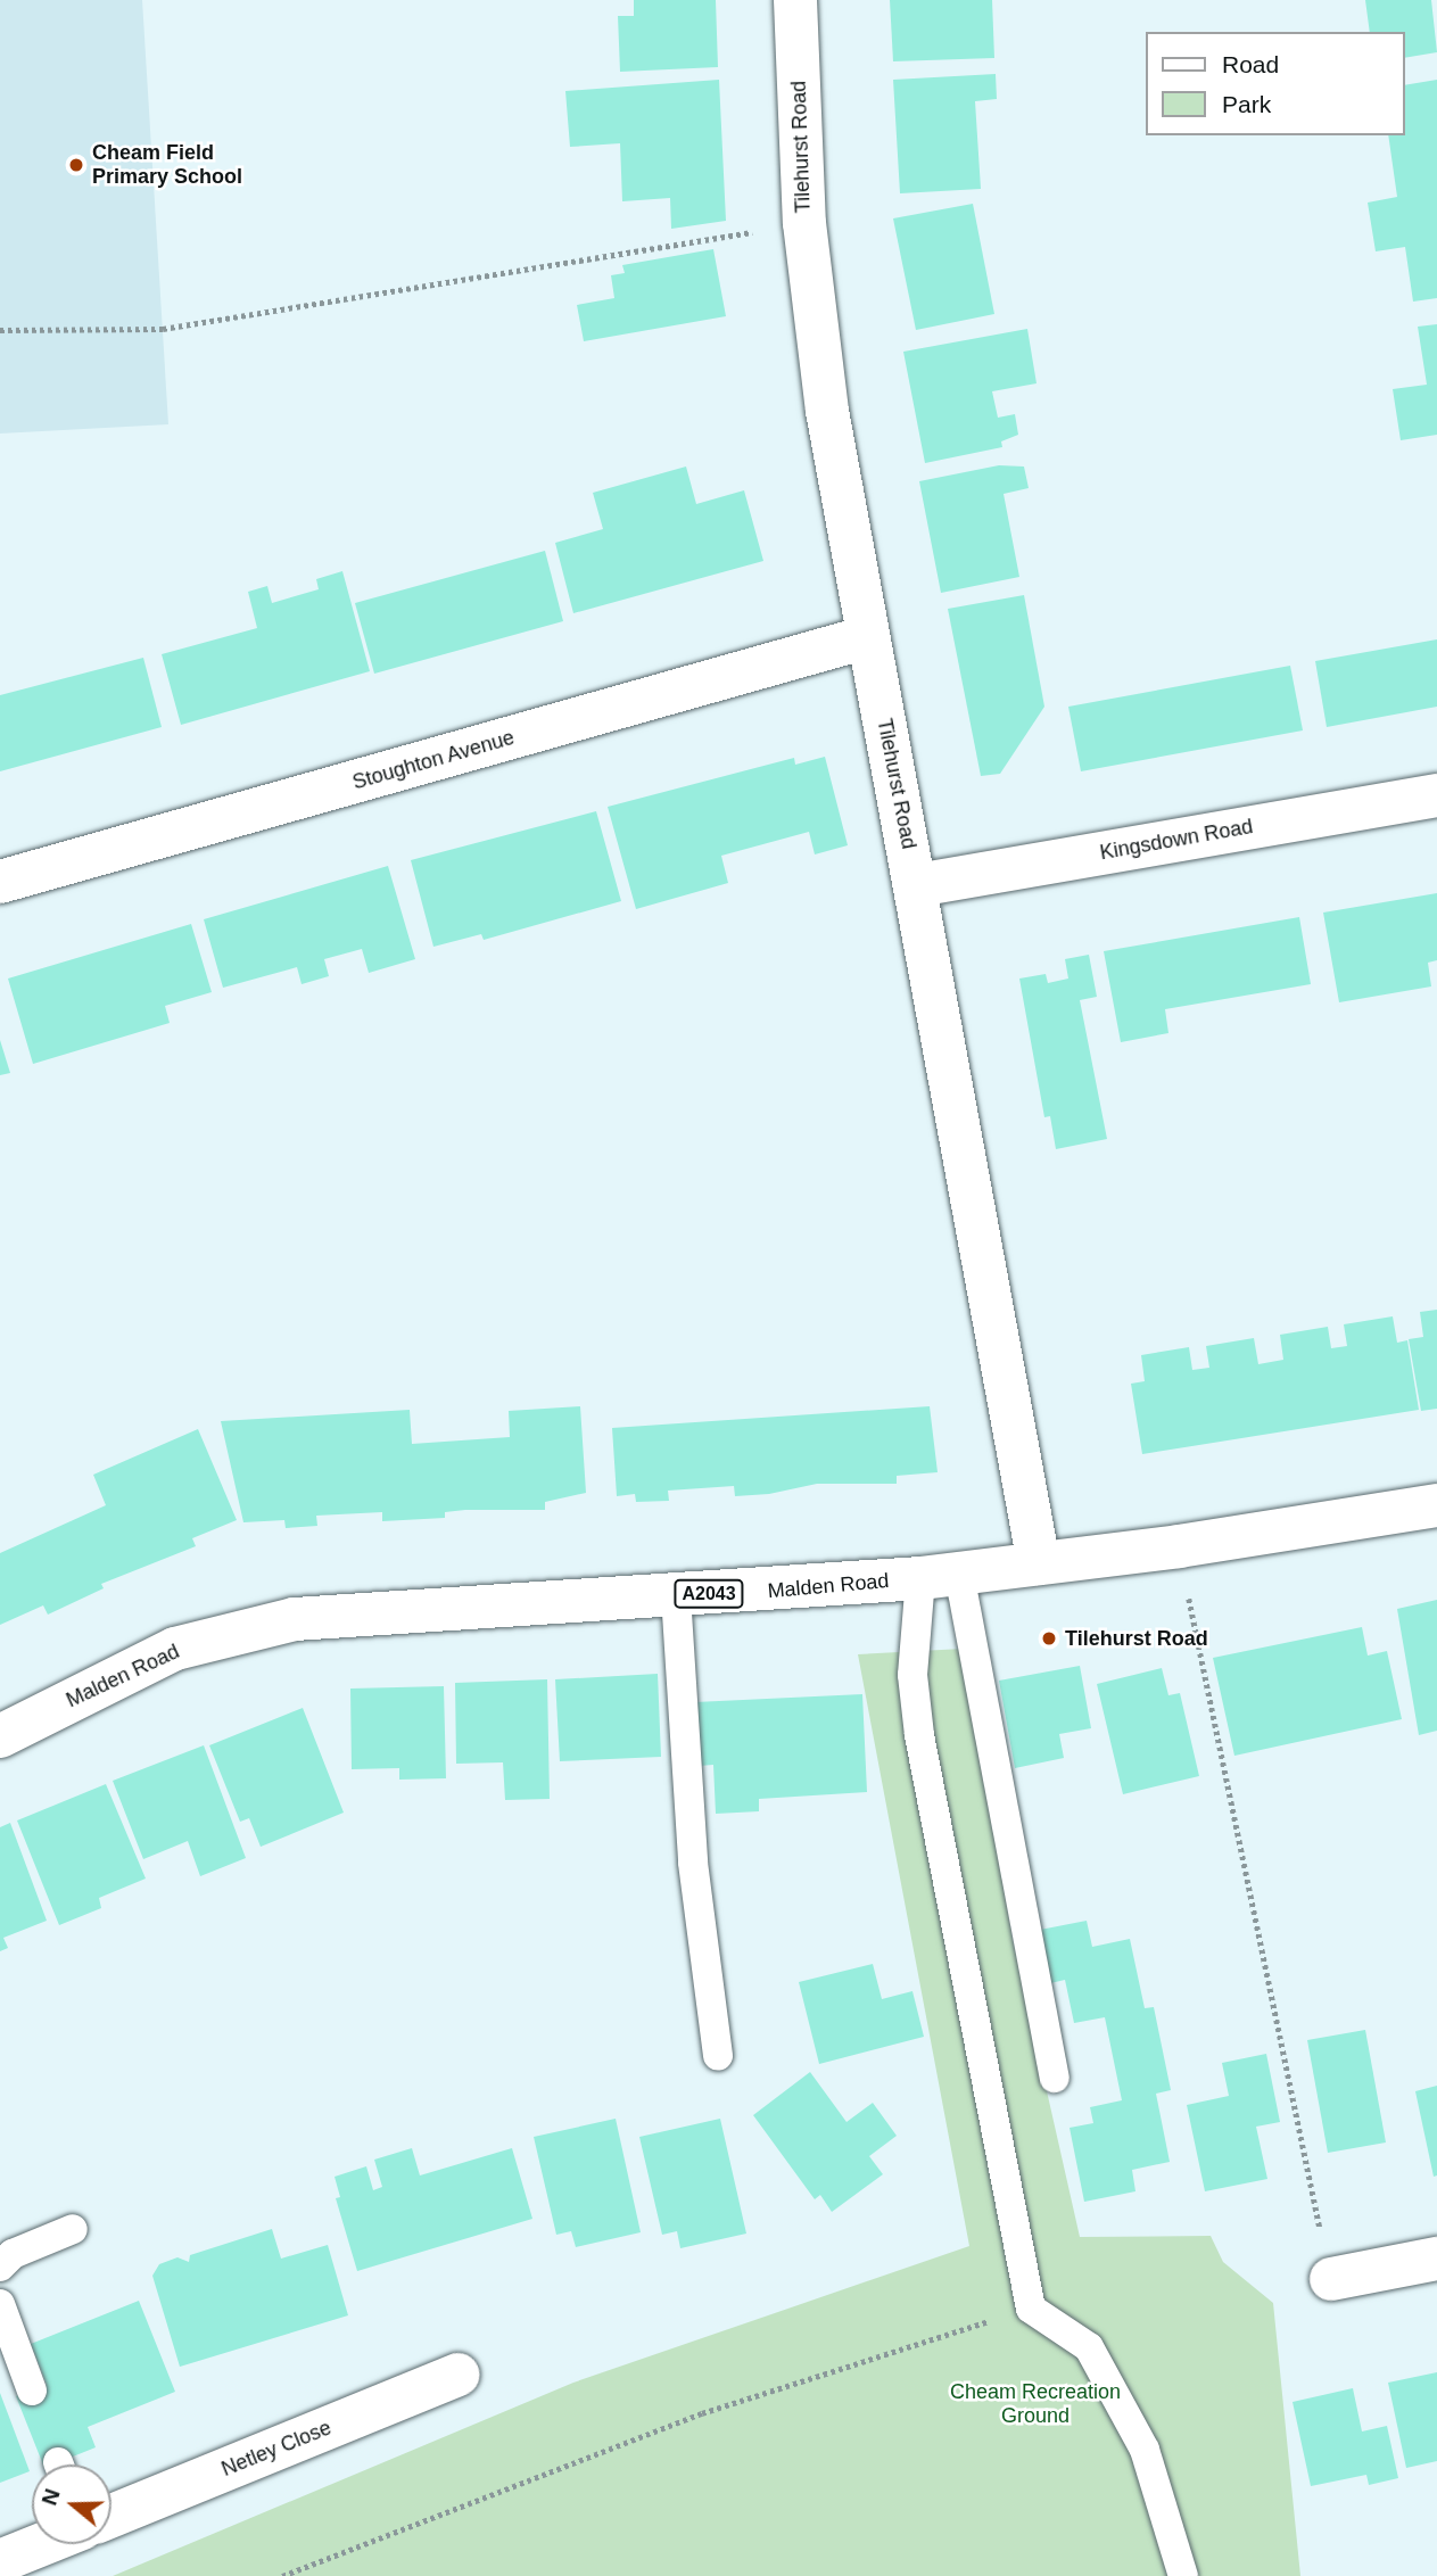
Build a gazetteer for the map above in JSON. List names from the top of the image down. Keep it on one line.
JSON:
{"streets":{"street":["Tilehurst Road","Stoughton Avenue","Kingsdown Road","Malden Road","A2043","Netley Close"]},"crossings":[["Tilehurst Road","Stoughton Avenue"],["Tilehurst Road","Kingsdown Road"],["Tilehurst Road","Malden Road"]],"parks":["Cheam Recreation Ground"],"places":["Cheam Field Primary School","Tilehurst Road"],"legend":["Road","Park"],"north":"left"}
